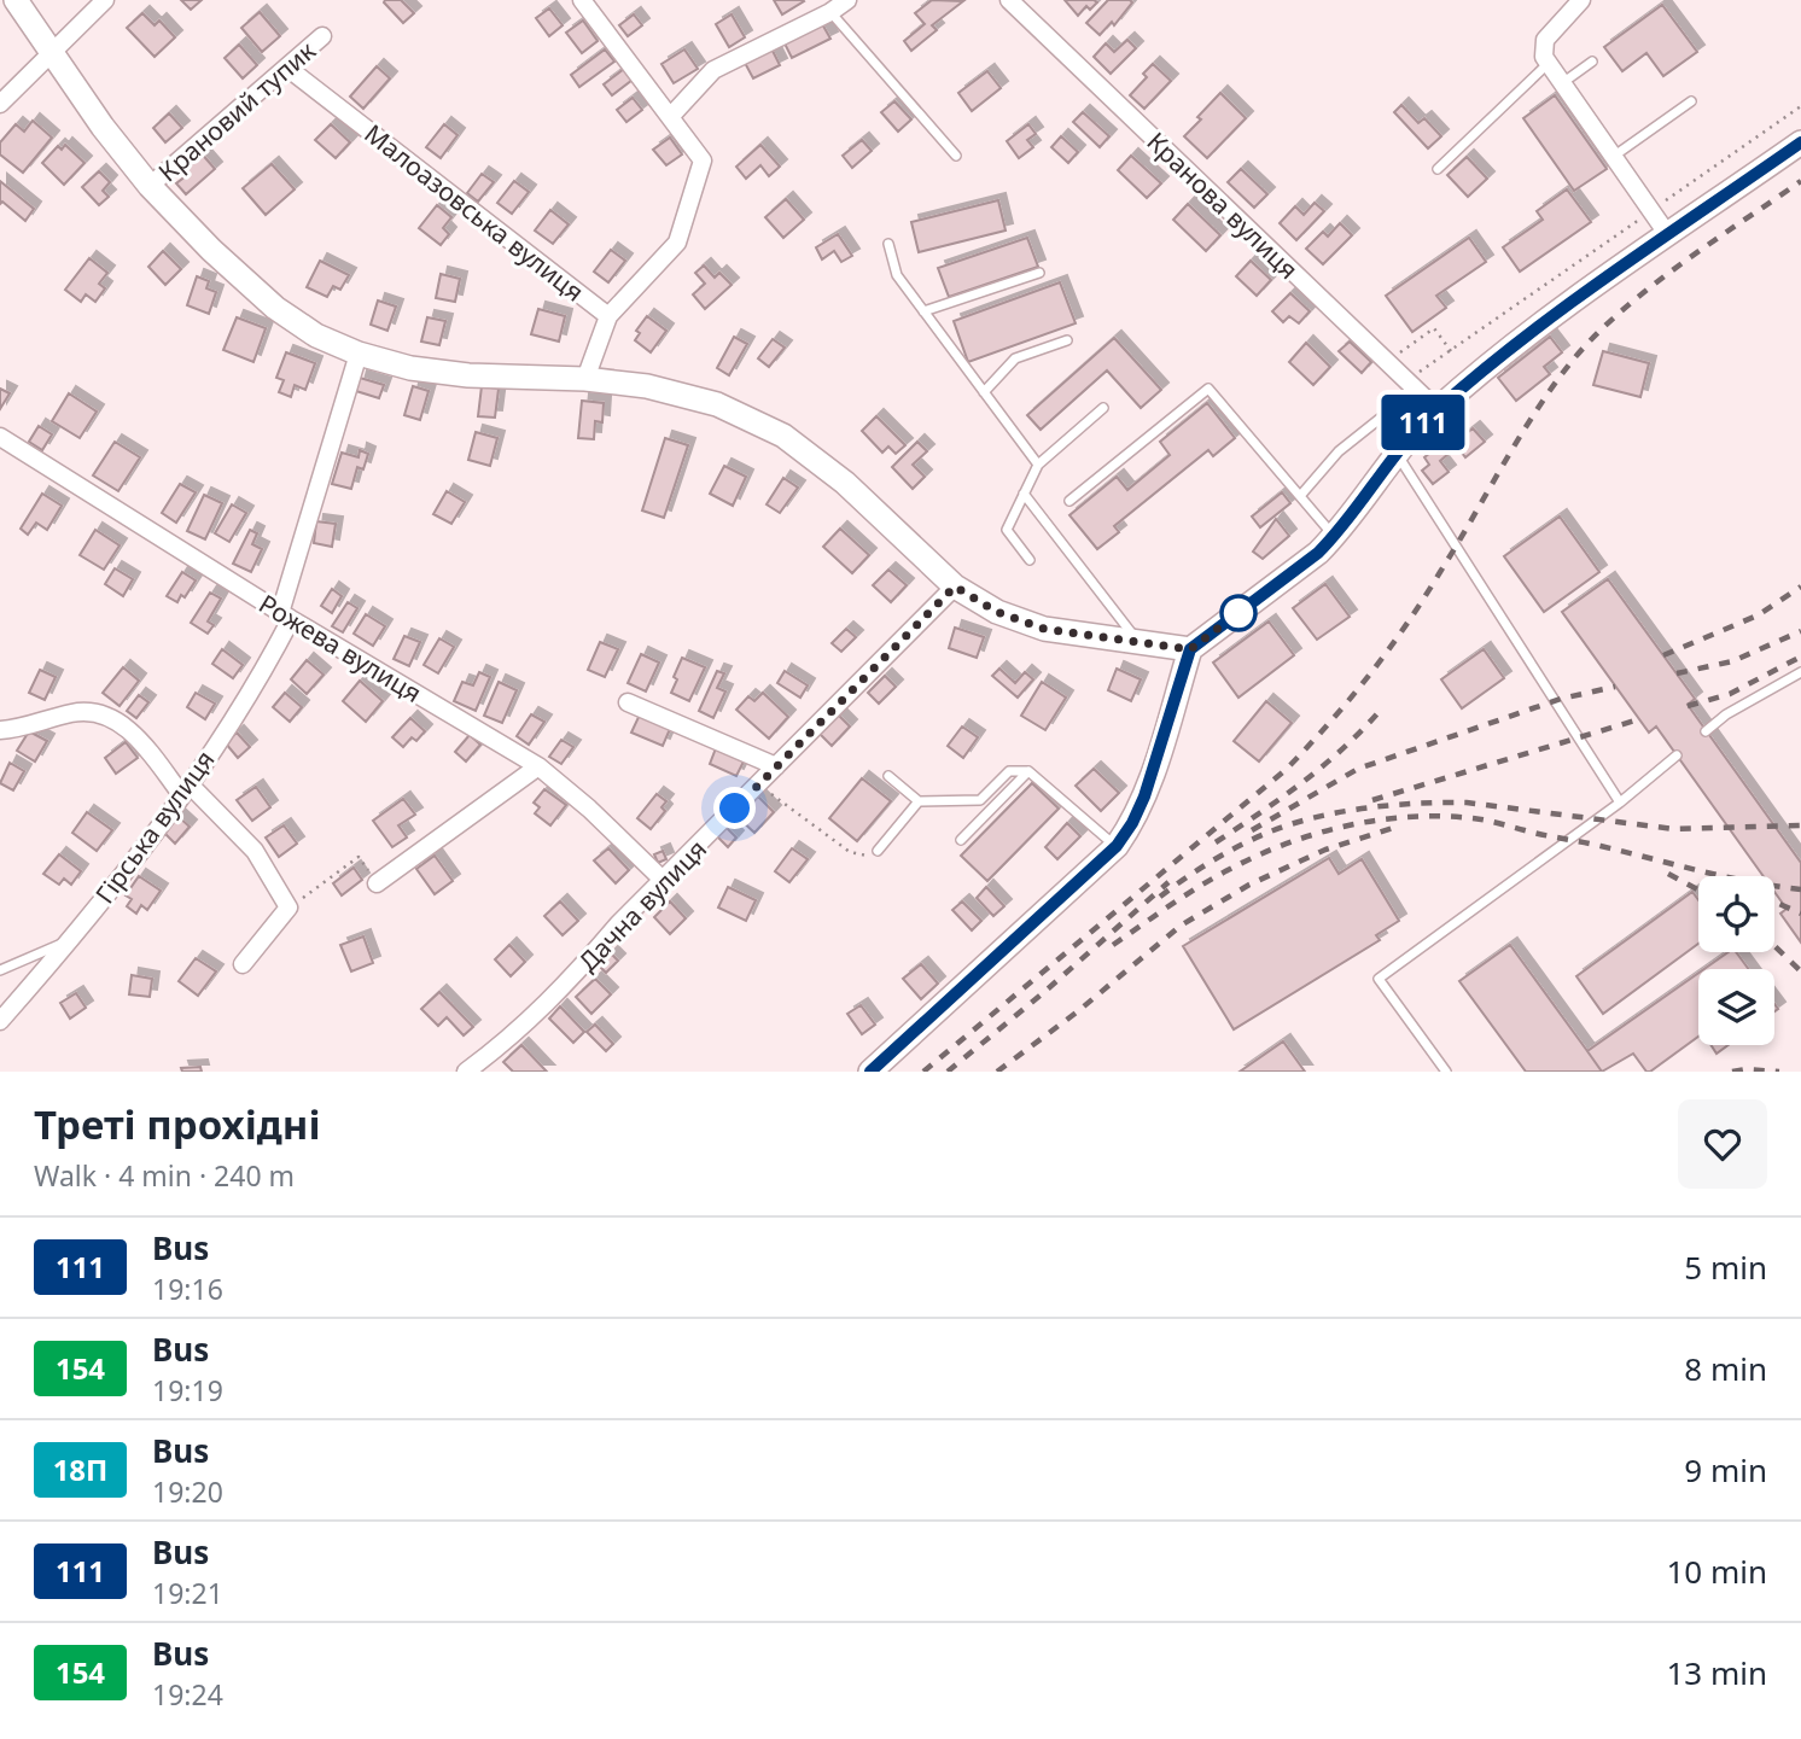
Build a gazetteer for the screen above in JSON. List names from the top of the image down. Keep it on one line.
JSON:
{"streets":{"street":["Крановий тупик","Кранова вулиця","Малоазовська вулиця","Рожева вулиця","Гірська вулиця","Дачна вулиця"]},"crossings":[["Крановий тупик","Малоазовська вулиця"],["Рожева вулиця","Гірська вулиця"],["Рожева вулиця","Дачна вулиця"]],"lines":["bus line 111"],"page":{"on_map":"111","heading":["Треті прохідні","Walk · 4 min · 240 m"],"list":[{"mark":"111","name":"Bus","note":"19:16","value":"5 min"},{"mark":"154","name":"Bus","note":"19:19","value":"8 min"},{"mark":"18П","name":"Bus","note":"19:20","value":"9 min"},{"mark":"111","name":"Bus","note":"19:21","value":"10 min"},{"mark":"154","name":"Bus","note":"19:24","value":"13 min"}]}}
